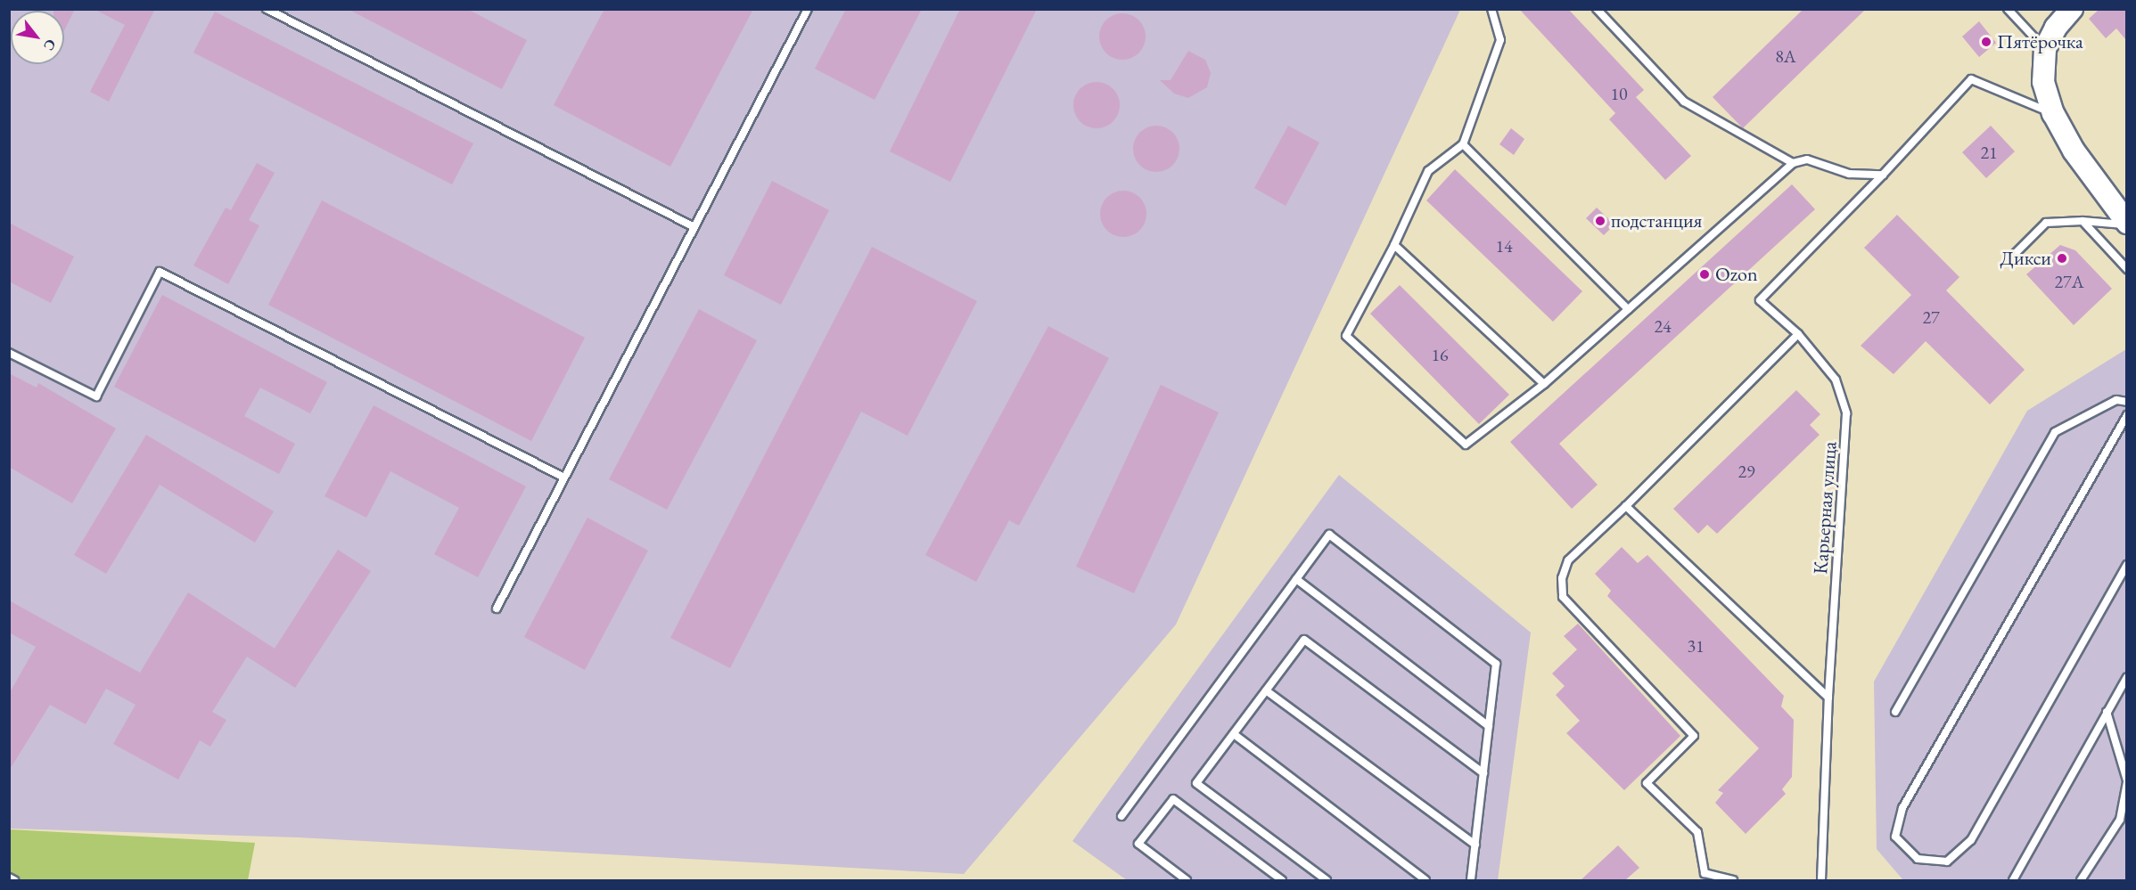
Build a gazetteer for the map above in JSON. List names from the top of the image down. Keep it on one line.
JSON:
{"streets":{"lane":["Карьерная улица"]},"places":["Пятёрочка","подстанция","Дикси","Ozon"],"house_numbers":["8А","10","21","14","27А","27","24","16","29","31"],"north":"bottom right"}
